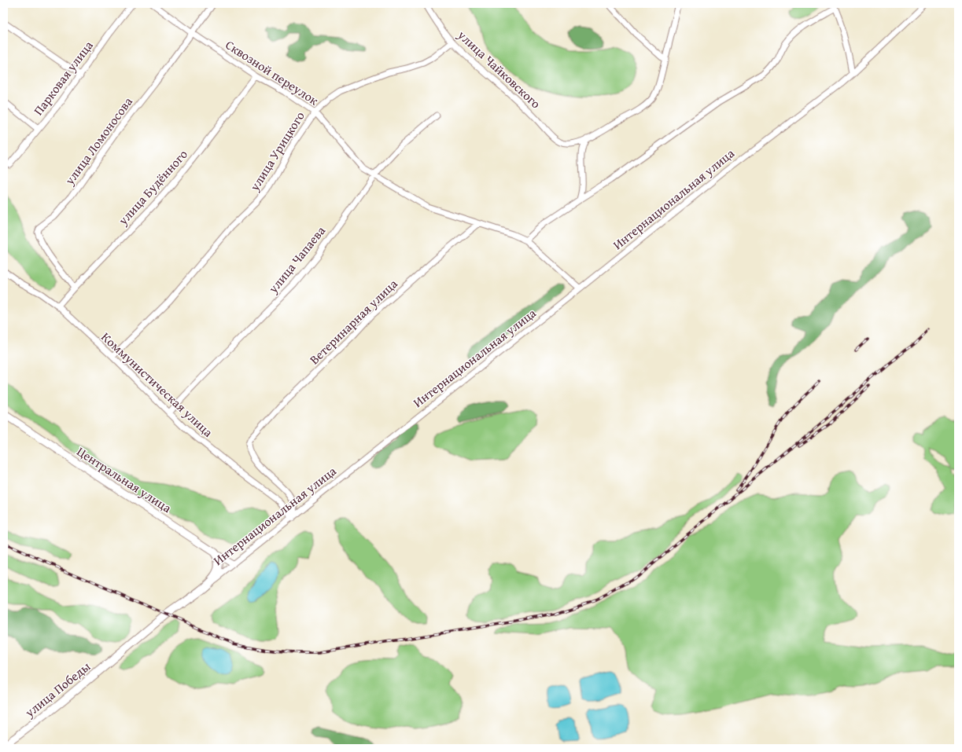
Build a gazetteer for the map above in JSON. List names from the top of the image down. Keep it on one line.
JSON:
{"streets":{"street":["улица Чайковского","Сквозной переулок","Парковая улица","улица Ломоносова","улица Урицкого","улица Будённого","Интернациональная улица","улица Чапаева","Ветеринарная улица","Коммунистическая улица","Центральная улица","улица Победы"]},"crossings":[["улица Чайковского","улица Урицкого"],["Сквозной переулок","улица Ломоносова"],["Сквозной переулок","улица Урицкого"],["Сквозной переулок","улица Будённого"],["Сквозной переулок","Интернациональная улица"],["Сквозной переулок","улица Чапаева"],["Сквозной переулок","Ветеринарная улица"],["улица Ломоносова","улица Будённого"],["улица Урицкого","Коммунистическая улица"],["улица Будённого","Коммунистическая улица"],["Интернациональная улица","Ветеринарная улица"],["Интернациональная улица","Коммунистическая улица"],["Интернациональная улица","Центральная улица"],["Интернациональная улица","улица Победы"],["улица Чапаева","Коммунистическая улица"],["Ветеринарная улица","Коммунистическая улица"]]}
